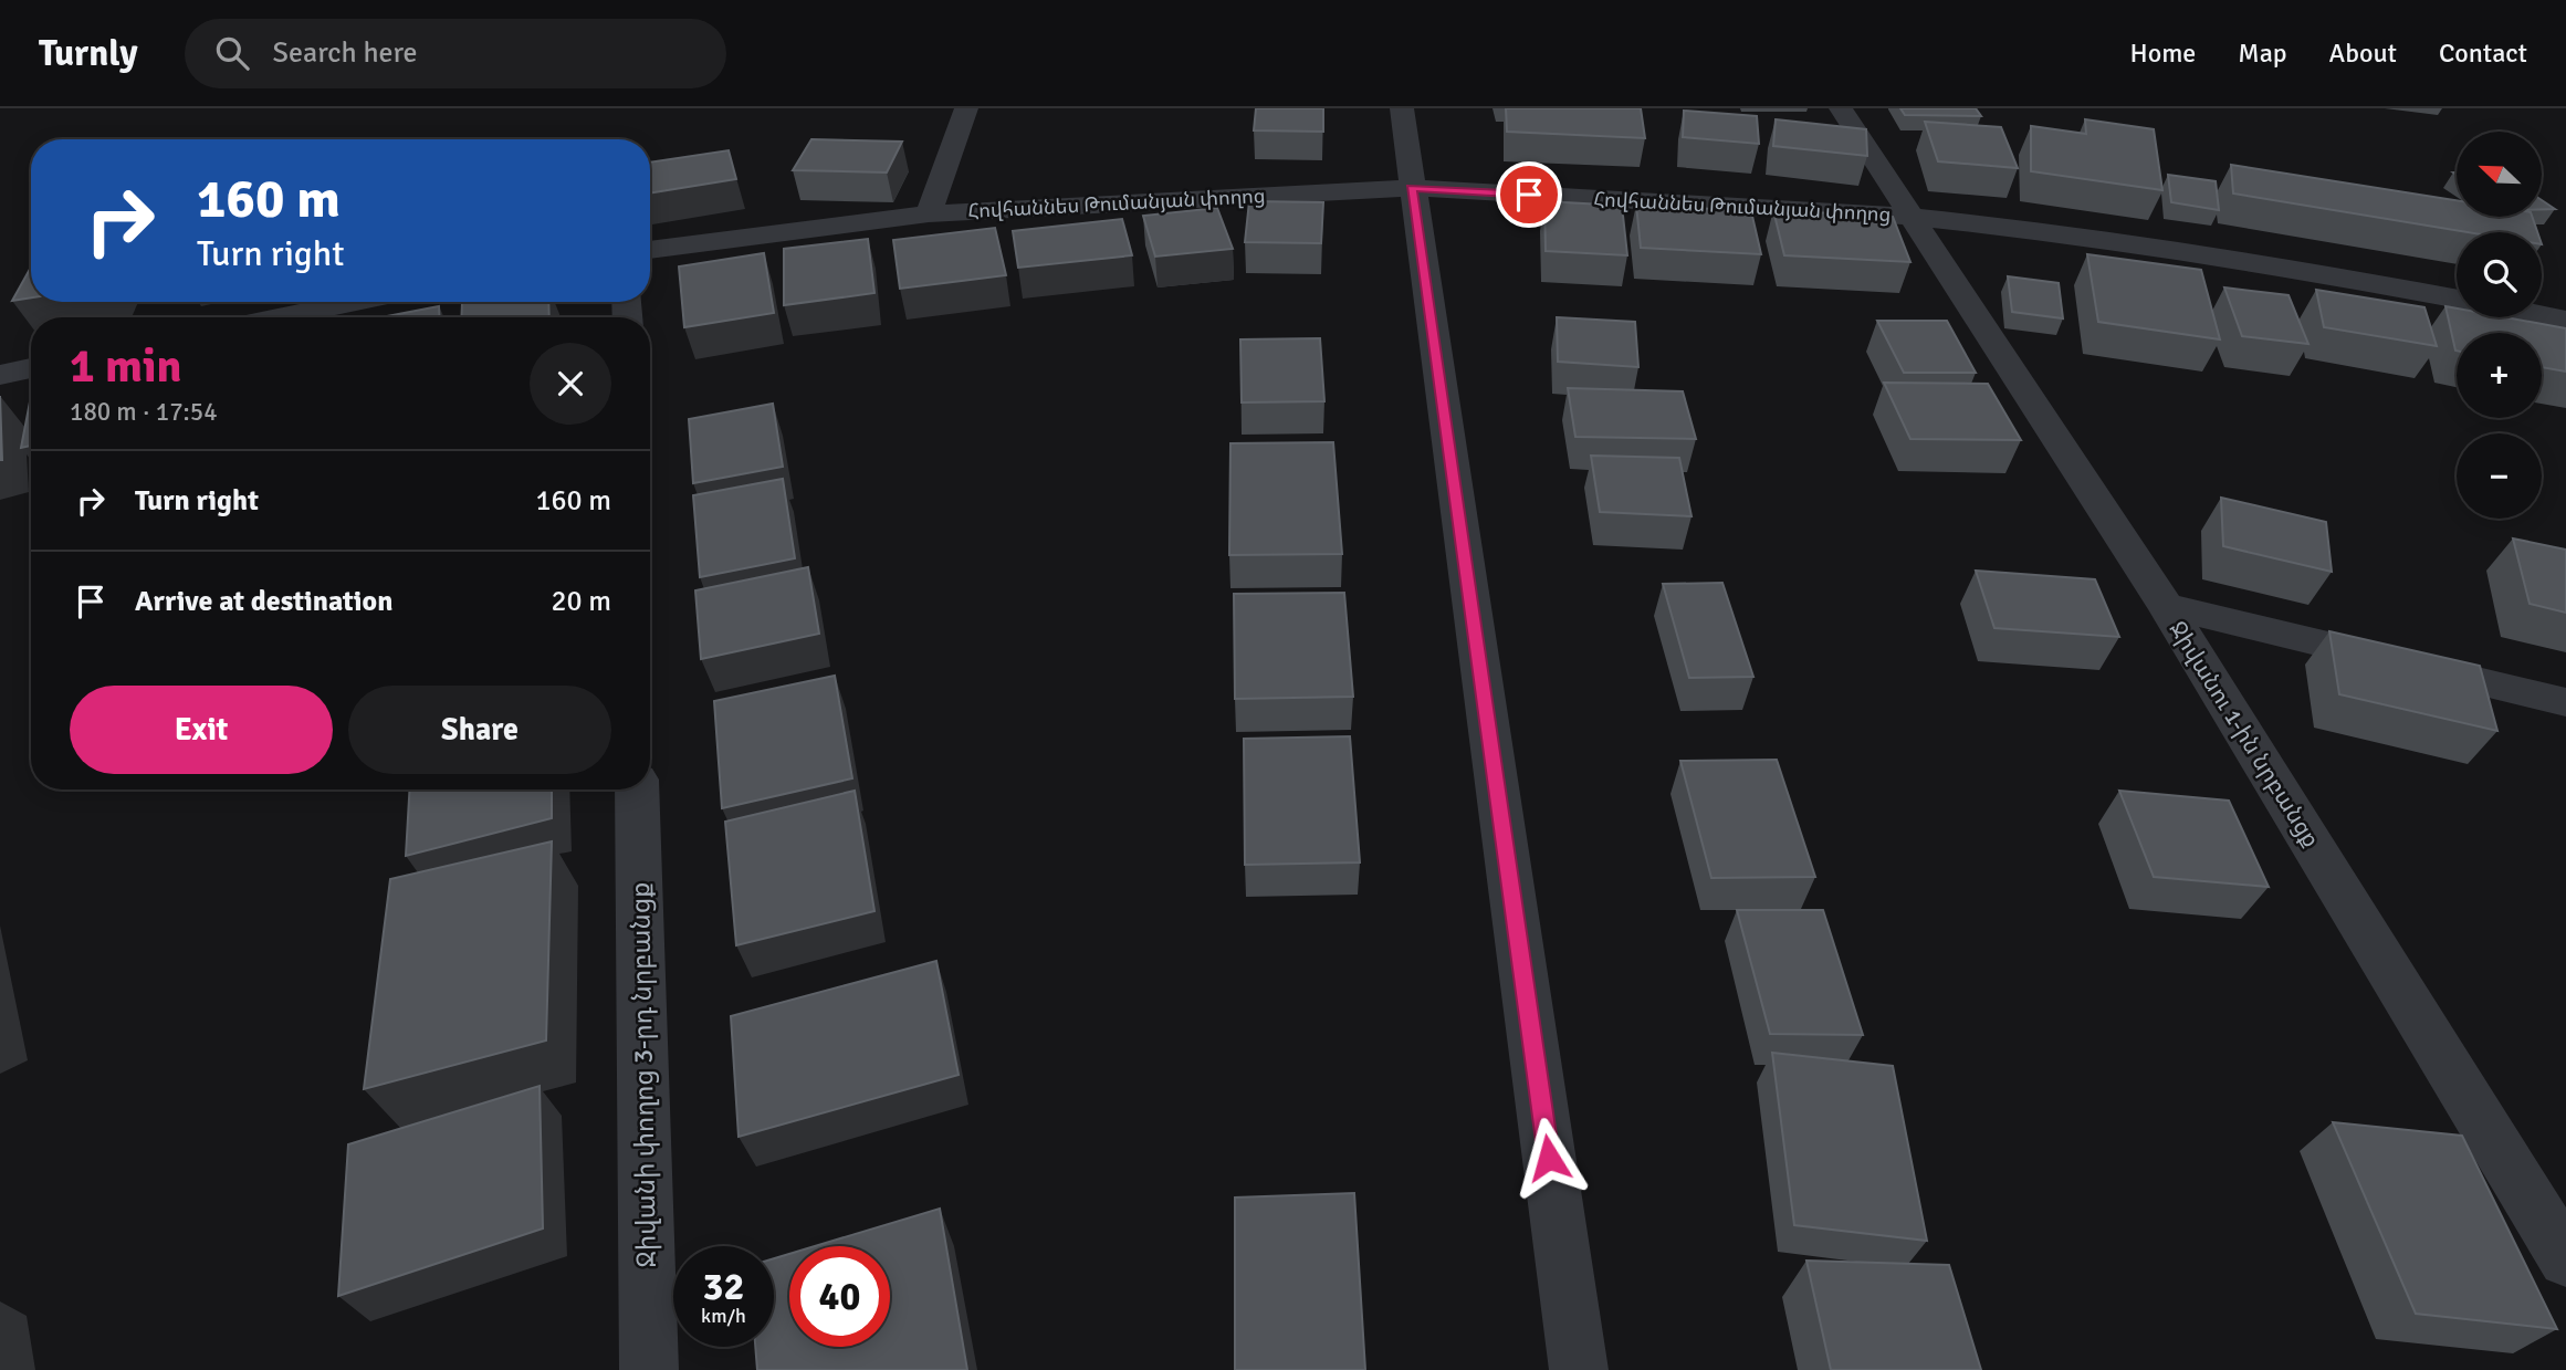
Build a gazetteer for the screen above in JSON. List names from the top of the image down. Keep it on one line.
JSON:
{"streets":{"street":["Հովհաննես Թումանյան փողոց","Ջիվանու 1-ին նրբանցք","Ջիվանի փողոց 3-րդ նրբանցք"]},"crossings":[["Հովհաննես Թումանյան փողոց","Ջիվանու 1-ին նրբանցք"]],"north":"top left","page":{"header":"Turnly","search":"Search here","nav":["Home","Map","About","Contact"],"map_buttons":["+","−"],"turn":["160 m","Turn right"],"heading":["1 min","180 m · 17:54"],"list":[{"name":"Turn right","value":"160 m"},{"name":"Arrive at destination","value":"20 m"}],"buttons":["Exit","Share"],"speed":"32 km/h","limit":"40"}}
